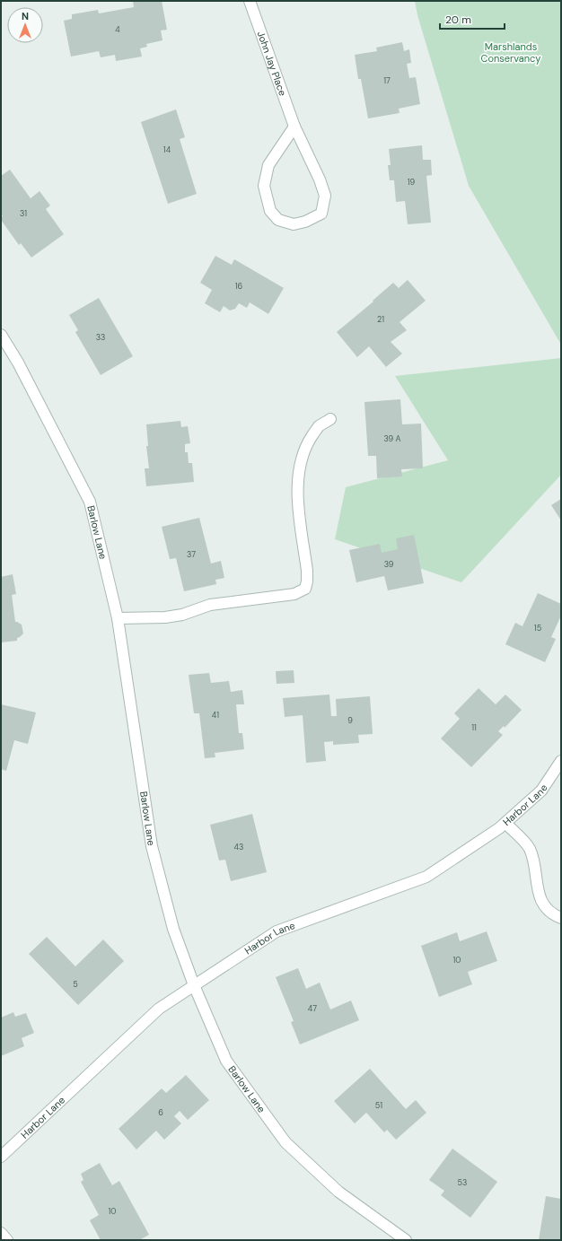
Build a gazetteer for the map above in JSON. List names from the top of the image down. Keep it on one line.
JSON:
{"streets":{"street":["John Jay Place","Barlow Lane","Harbor Lane"]},"crossings":[["Barlow Lane","Harbor Lane"]],"parks":["Marshlands Conservancy"],"house_numbers":["4","17","14","19","31","16","21","33","39 A","37","39","15","41","9","11","43","10","5","47","51","6","53","10"],"scale_bar":"20 m","north":"top"}
